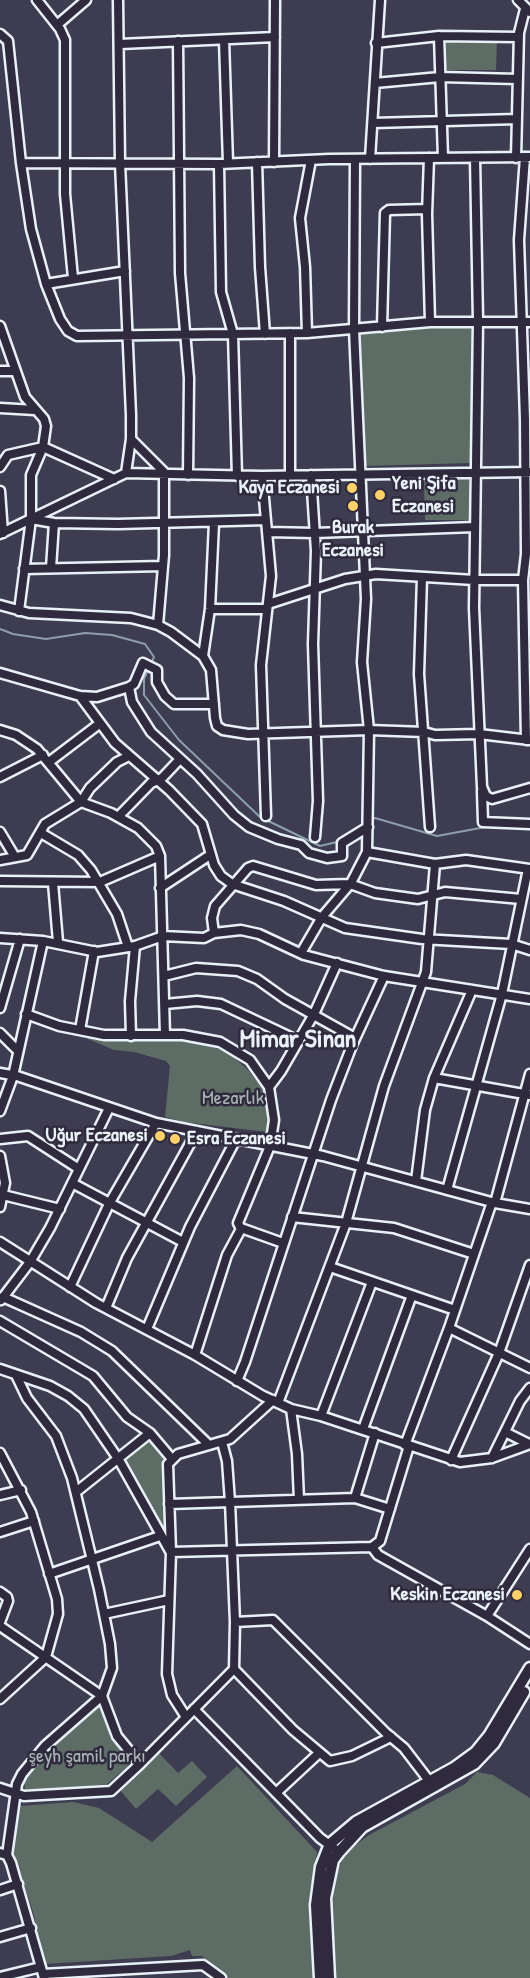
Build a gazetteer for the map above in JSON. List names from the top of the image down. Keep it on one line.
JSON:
{"districts":["Mimar Sinan"],"parks":["Mezarlık","şeyh şamil parkı"],"places":["Kaya Eczanesi","Yeni Şifa Eczanesi","Burak Eczanesi","Uğur Eczanesi","Esra Eczanesi","Keskin Eczanesi"]}
